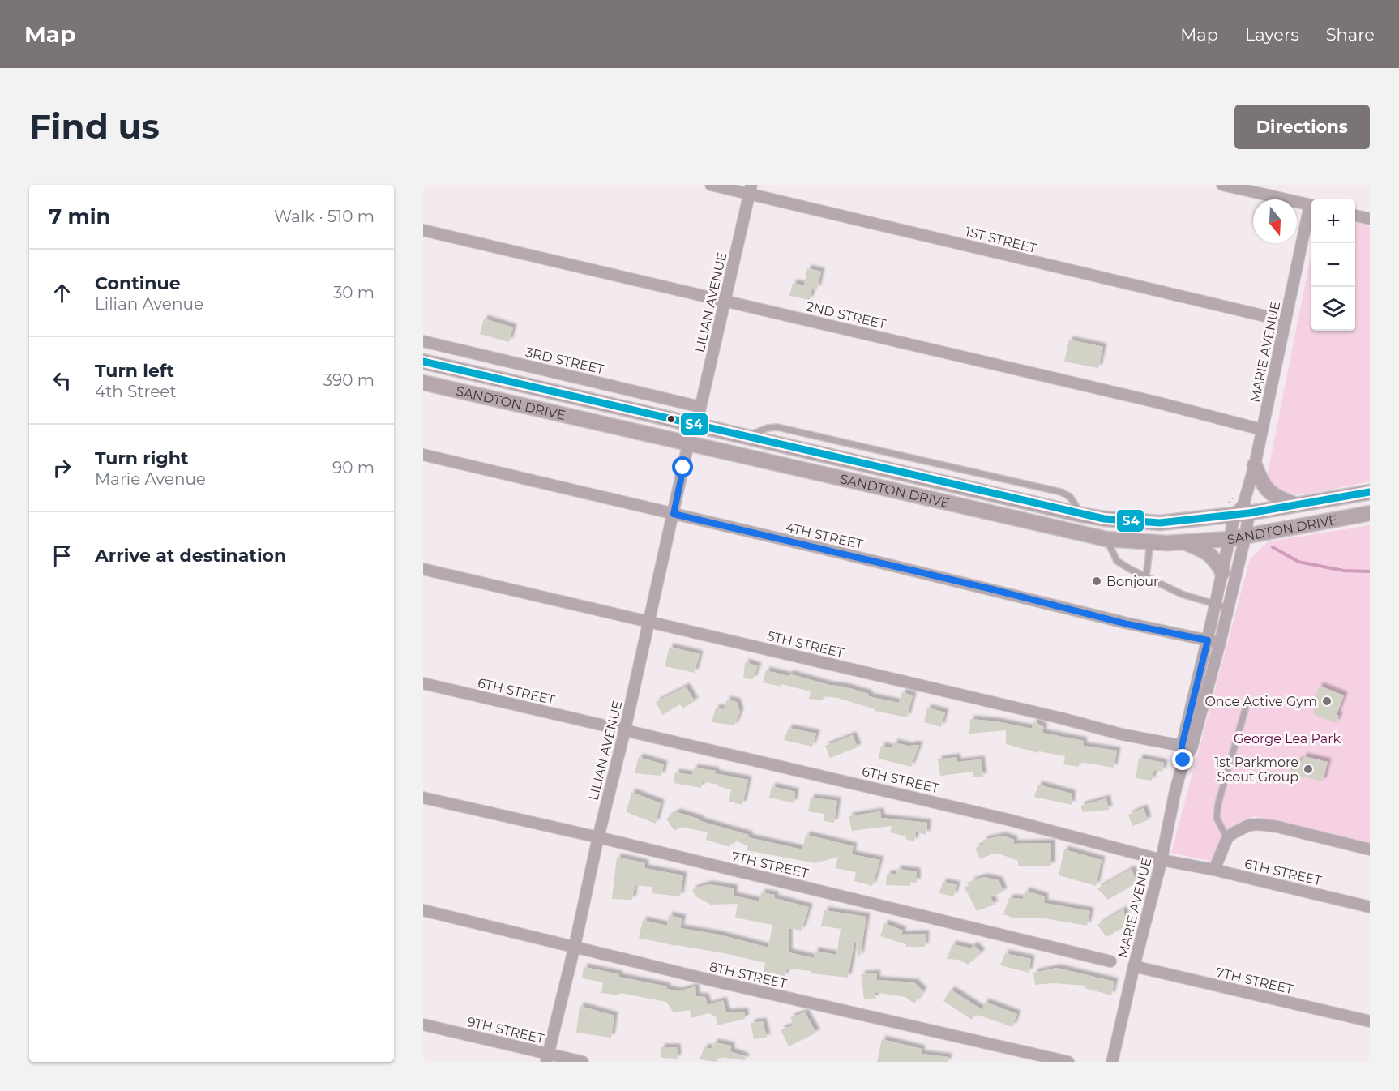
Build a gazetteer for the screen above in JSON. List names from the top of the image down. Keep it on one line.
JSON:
{"streets":{"main road":["SANDTON DRIVE"],"street":["1ST STREET","LILIAN AVENUE","2ND STREET","MARIE AVENUE","3RD STREET","4TH STREET","5TH STREET","6TH STREET","7TH STREET","8TH STREET","9TH STREET"]},"crossings":[["1ST STREET","LILIAN AVENUE"],["1ST STREET","MARIE AVENUE"],["LILIAN AVENUE","2ND STREET"],["LILIAN AVENUE","3RD STREET"],["LILIAN AVENUE","SANDTON DRIVE"],["LILIAN AVENUE","4TH STREET"],["LILIAN AVENUE","5TH STREET"],["LILIAN AVENUE","6TH STREET"],["LILIAN AVENUE","7TH STREET"],["LILIAN AVENUE","8TH STREET"],["LILIAN AVENUE","9TH STREET"],["2ND STREET","MARIE AVENUE"],["MARIE AVENUE","SANDTON DRIVE"],["MARIE AVENUE","4TH STREET"],["MARIE AVENUE","5TH STREET"],["MARIE AVENUE","6TH STREET"],["MARIE AVENUE","7TH STREET"]],"parks":["George Lea Park"],"places":["Bonjour","Once Active Gym","1st Parkmore Scout Group"],"lines":["transit line S4"],"north":"bottom","page":{"header":"Map","nav":["Map","Layers","Share"],"buttons":"Directions","title":"Find us","heading":["7 min","Walk · 510 m"],"map_buttons":["+","−"],"list":[["Continue","Lilian Avenue","30 m"],["Turn left","4th Street","390 m"],["Turn right","Marie Avenue","90 m"],"Arrive at destination"]}}
